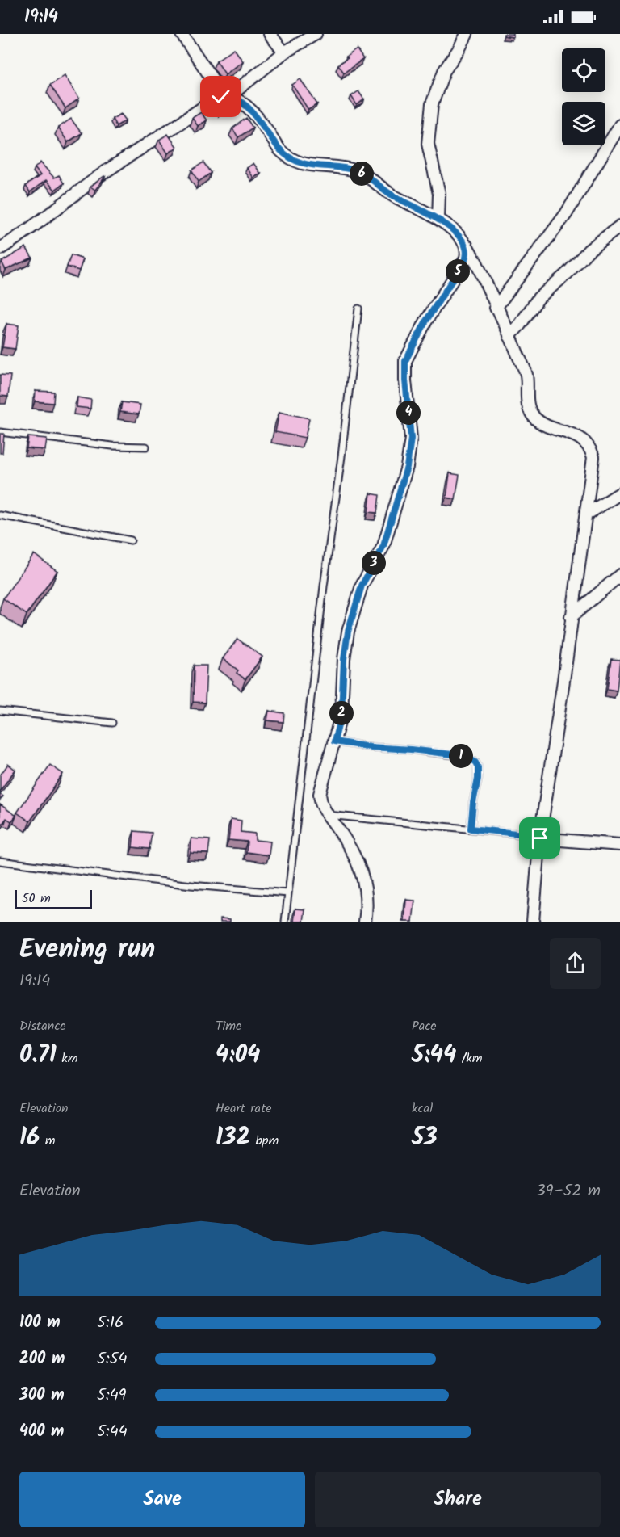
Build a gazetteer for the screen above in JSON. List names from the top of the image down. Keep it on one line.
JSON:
{"scale_bar":"50 m","page":{"status":"19:14","pins":["6","5","4","3","2","1"],"scale":"50 m","heading":["Evening run","19:14"],"stats":[["Distance","0.71 km"],["Time","4:04"],["Pace","5:44 /km"],["Elevation","16 m"],["Heart rate","132 bpm"],["kcal","53"]],"chart":["Elevation","39–52 m"],"list":[{"name":"100 m","note":"5:16"},{"name":"200 m","note":"5:54"},{"name":"300 m","note":"5:49"},{"name":"400 m","note":"5:44"}],"buttons":["Save","Share"]}}
